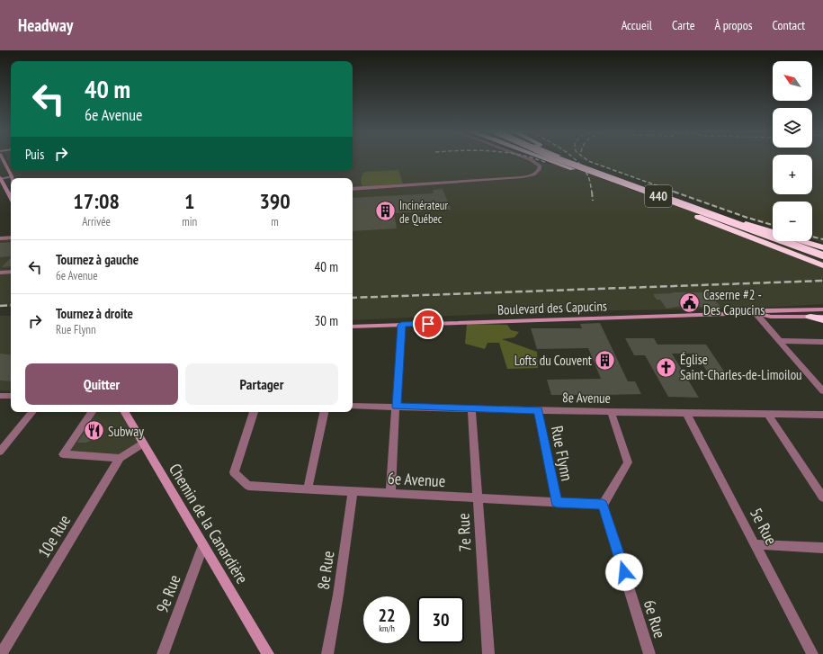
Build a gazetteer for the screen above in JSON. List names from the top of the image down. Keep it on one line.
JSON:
{"streets":{"highway":["440"],"main road":["Boulevard des Capucins","Chemin de la Canardière"],"street":["8e Avenue","Rue Flynn","6e Avenue","5e Rue","7e Rue","10e Rue","8e Rue","9e Rue","6e Rue"]},"crossings":[["8e Avenue","Rue Flynn"],["8e Avenue","5e Rue"],["8e Avenue","7e Rue"],["Rue Flynn","6e Avenue"],["6e Avenue","7e Rue"],["6e Avenue","8e Rue"],["6e Avenue","6e Rue"],["Chemin de la Canardière","9e Rue"]],"places":{"building":["Incinérateur de Québec","Lofts du Couvent"],"public building":["Caserne #2 - Des Capucins"],"church":["Église Saint-Charles-de-Limoilou"],"restaurant":["Subway"]},"north":"top left","page":{"header":"Headway","nav":["Accueil","Carte","À propos","Contact"],"map_buttons":["+","−"],"turn":["40 m","6e Avenue"],"then":"Puis","eta":["17:08","Arrivée","1","min","390","m"],"list":[{"name":"Tournez à gauche","note":"6e Avenue","value":"40 m"},{"name":"Tournez à droite","note":"Rue Flynn","value":"30 m"}],"buttons":["Quitter","Partager"],"speed":"22 km/h","limit":"30"}}
